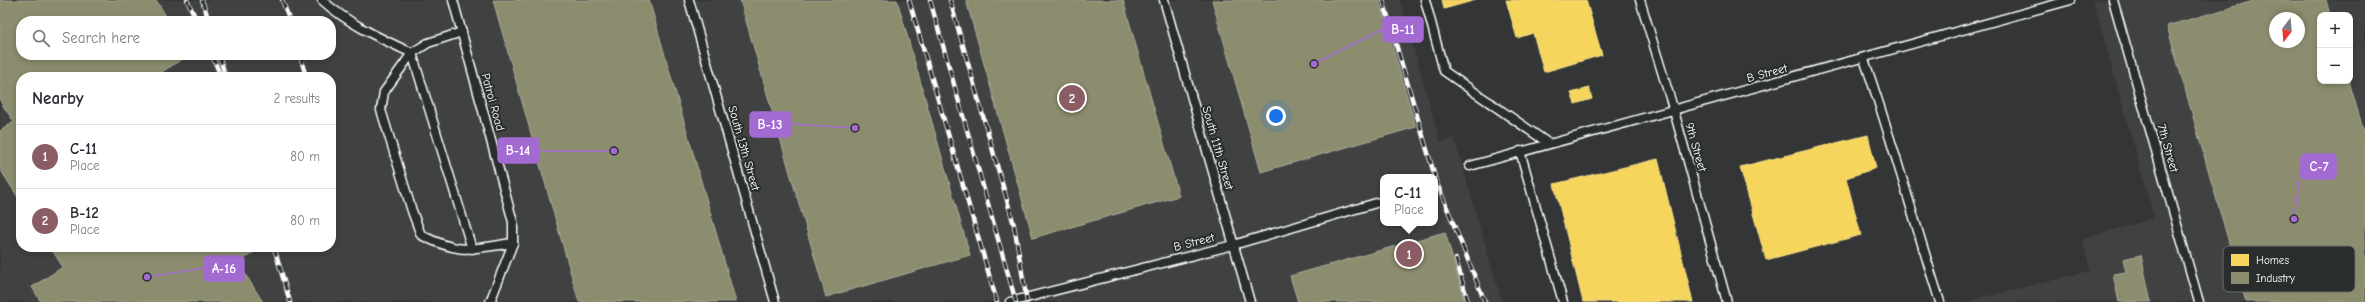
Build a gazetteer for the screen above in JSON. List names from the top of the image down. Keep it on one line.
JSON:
{"streets":{"lane":["B Street","Patrol Road","9th Street","South 13th Street","South 11th Street","7th Street"]},"crossings":[["B Street","9th Street"],["B Street","South 11th Street"]],"places":["B-11","B-13","B-14","C-7","A-16"],"legend":["Homes","Industry"],"north":"bottom","page":{"map_buttons":["+","−"],"search":"Search here","heading":["Nearby","2 results"],"pins":["2","1"],"list":[{"mark":"1","name":"C-11","note":"Place","value":"80 m"},{"mark":"2","name":"B-12","note":"Place","value":"80 m"}],"popup":["C-11","Place"]}}
